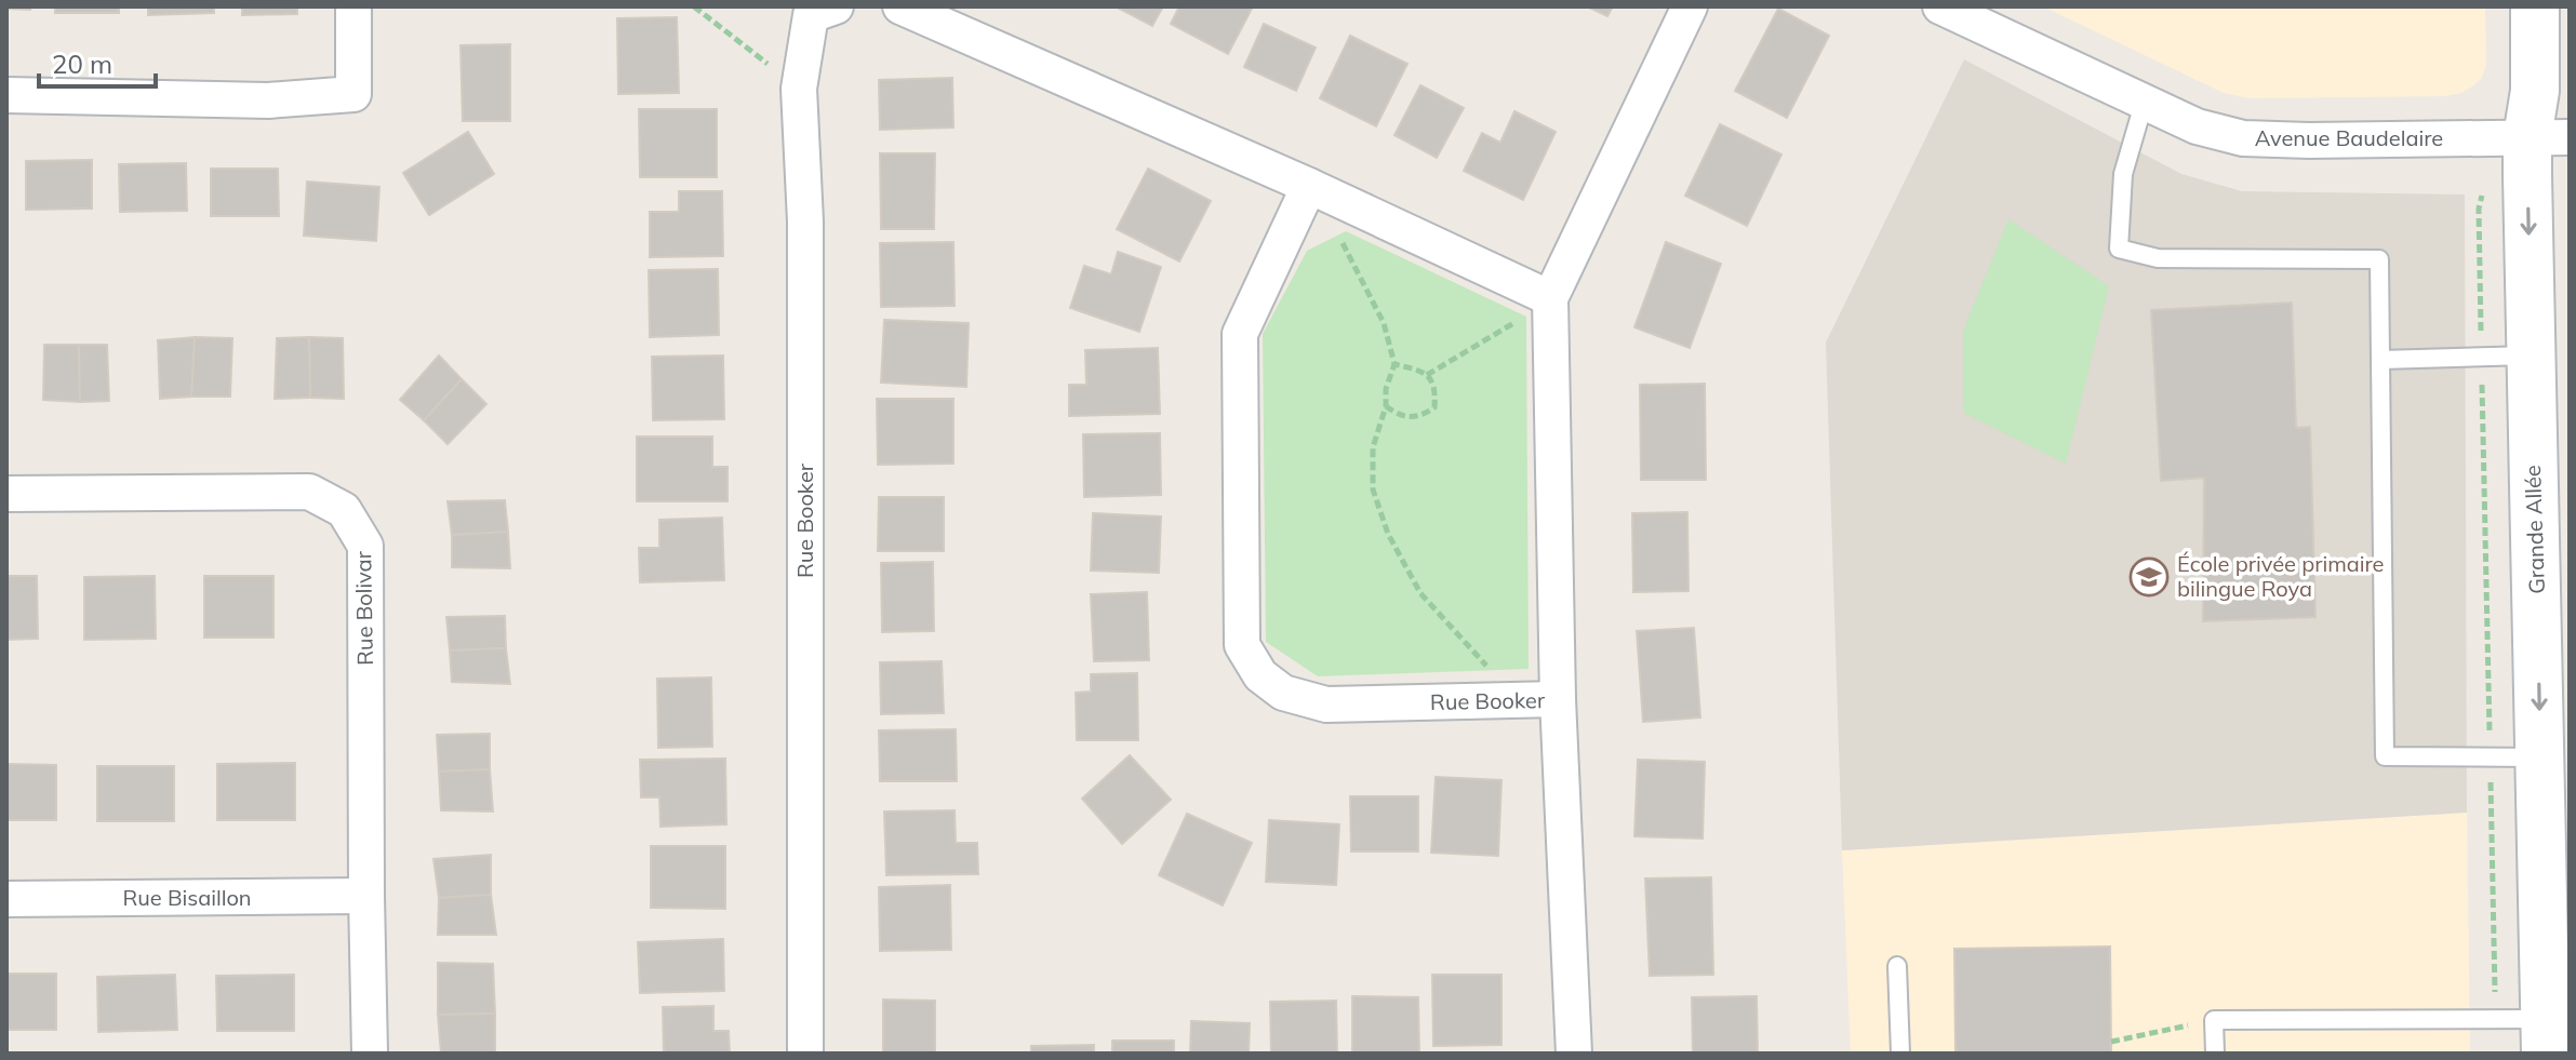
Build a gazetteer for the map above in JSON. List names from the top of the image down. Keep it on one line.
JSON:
{"streets":{"main road":["Grande Allée"],"street":["Avenue Baudelaire","Rue Booker","Rue Bolivar","Rue Bisaillon"]},"crossings":[["Avenue Baudelaire","Grande Allée"],["Rue Bolivar","Rue Bisaillon"]],"one_way":["Grande Allée"],"places":{"school or university":["École privée primaire bilingue Roya"]},"scale_bar":"20 m"}
